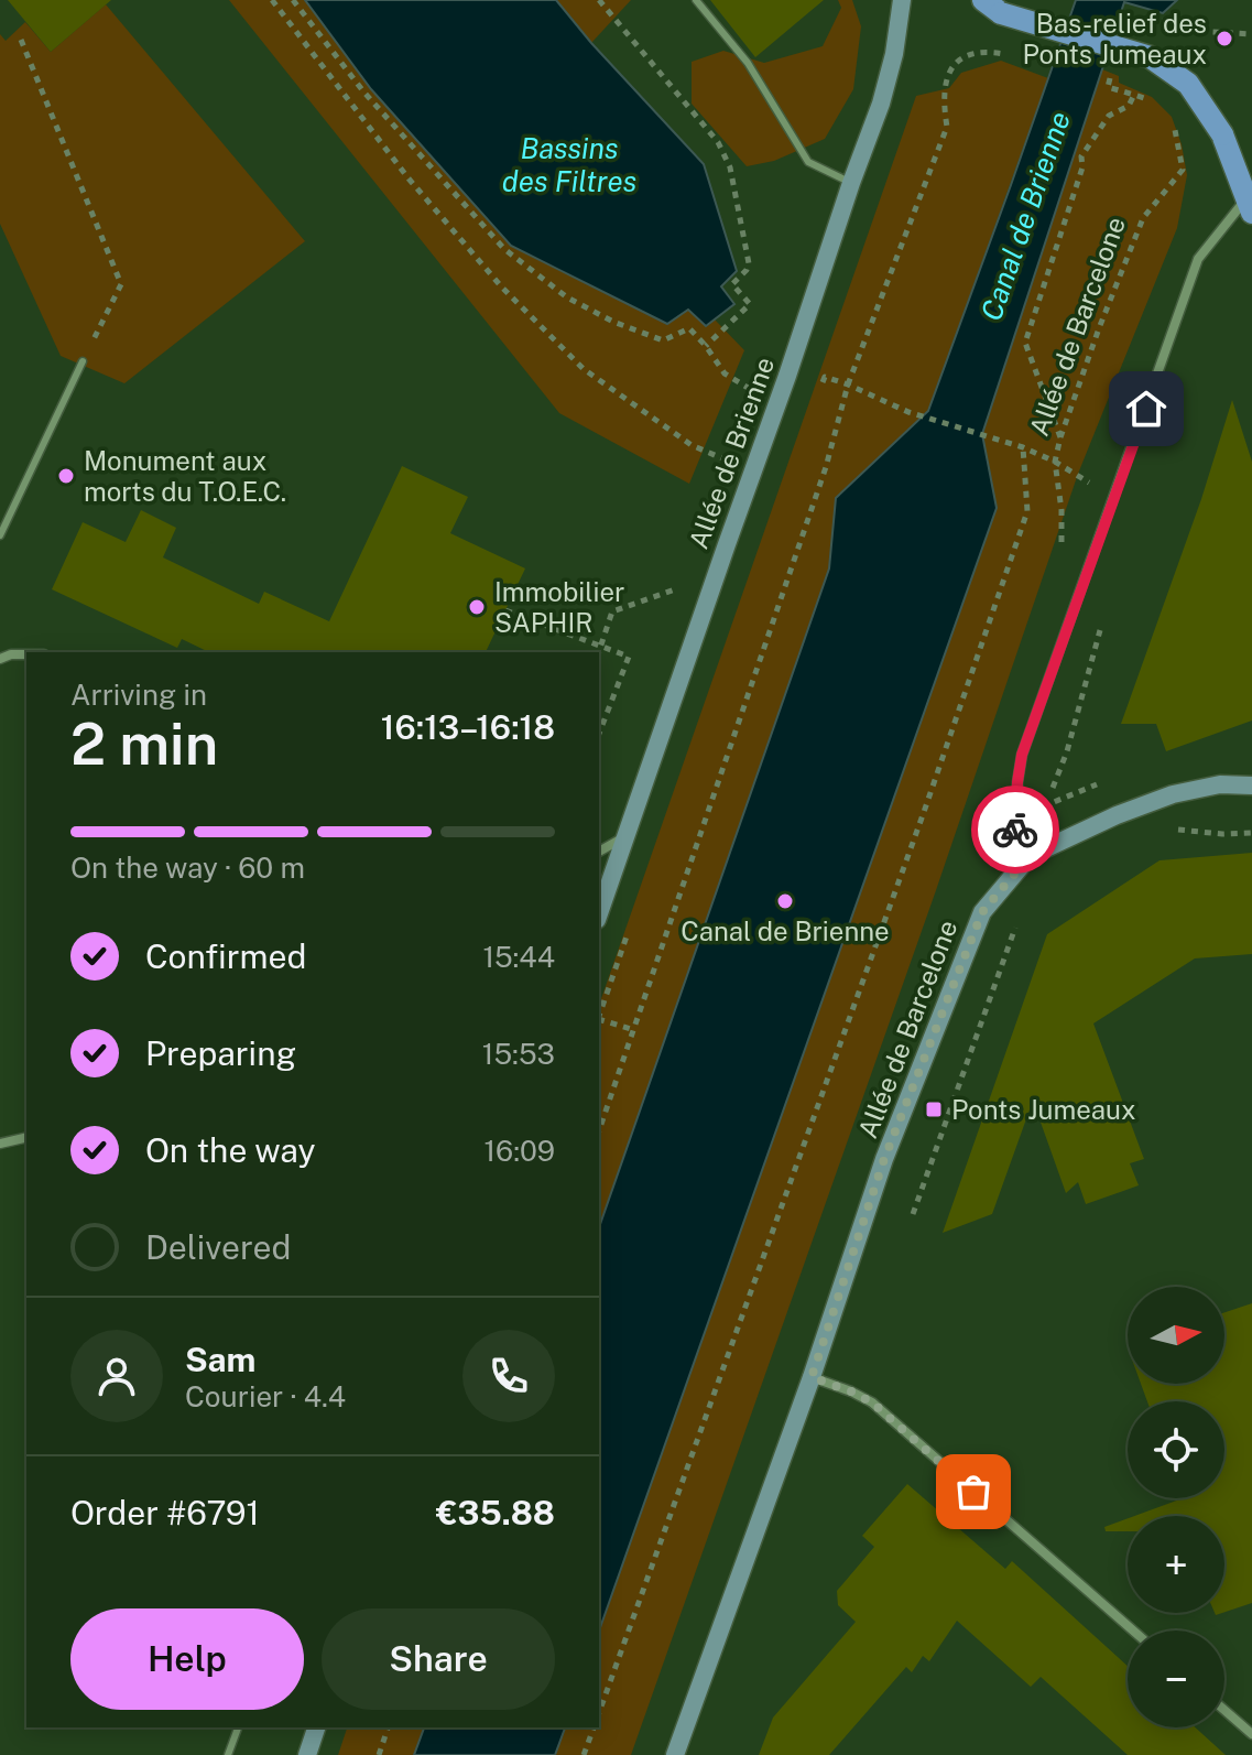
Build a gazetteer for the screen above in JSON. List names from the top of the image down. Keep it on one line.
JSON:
{"streets":{"main road":["Allée de Barcelone","Allée de Brienne"]},"water":["Bassins des Filtres","Canal de Brienne"],"places":{"other":["Bas-relief des Ponts Jumeaux","Monument aux morts du T.O.E.C.","Immobilier SAPHIR","Canal de Brienne"],"transit":["Ponts Jumeaux"]},"north":"right","page":{"heading":["2 min","Arriving in","16:13–16:18"],"panel":["Sam","Courier · 4.4","Order #6791","€35.88"],"bar":"On the way · 60 m","list":[["Confirmed","15:44"],["Preparing","15:53"],["On the way","16:09"],"Delivered"],"map_buttons":["+","−"],"buttons":["Help","Share"]}}
